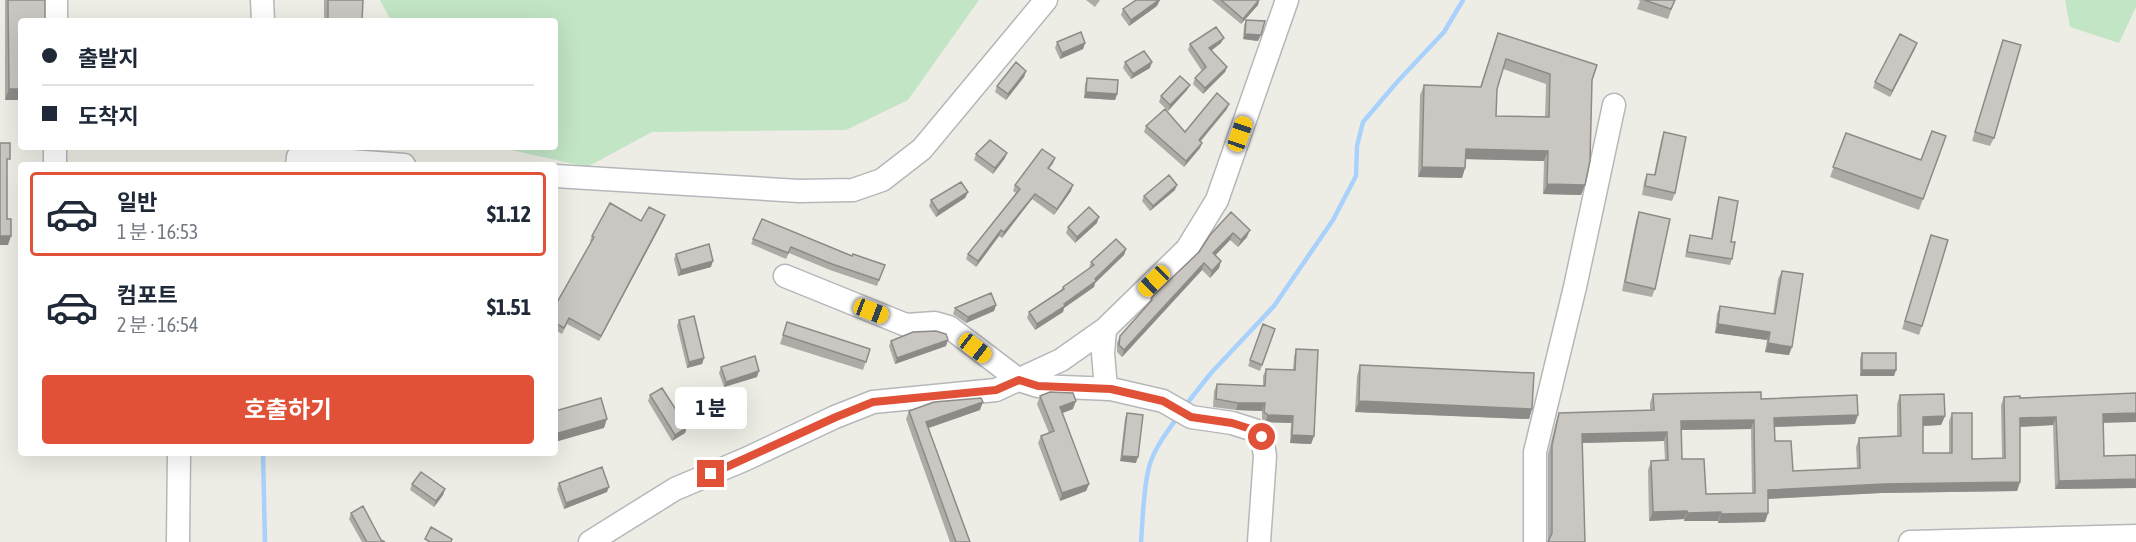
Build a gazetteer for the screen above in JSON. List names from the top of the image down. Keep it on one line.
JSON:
{"page":{"banner":["출발지","도착지"],"list":[{"name":"일반","note":"1 분 · 16:53","value":"$1.12"},{"name":"컴포트","note":"2 분 · 16:54","value":"$1.51"}],"buttons":"호출하기","bubble":"1 분"}}
